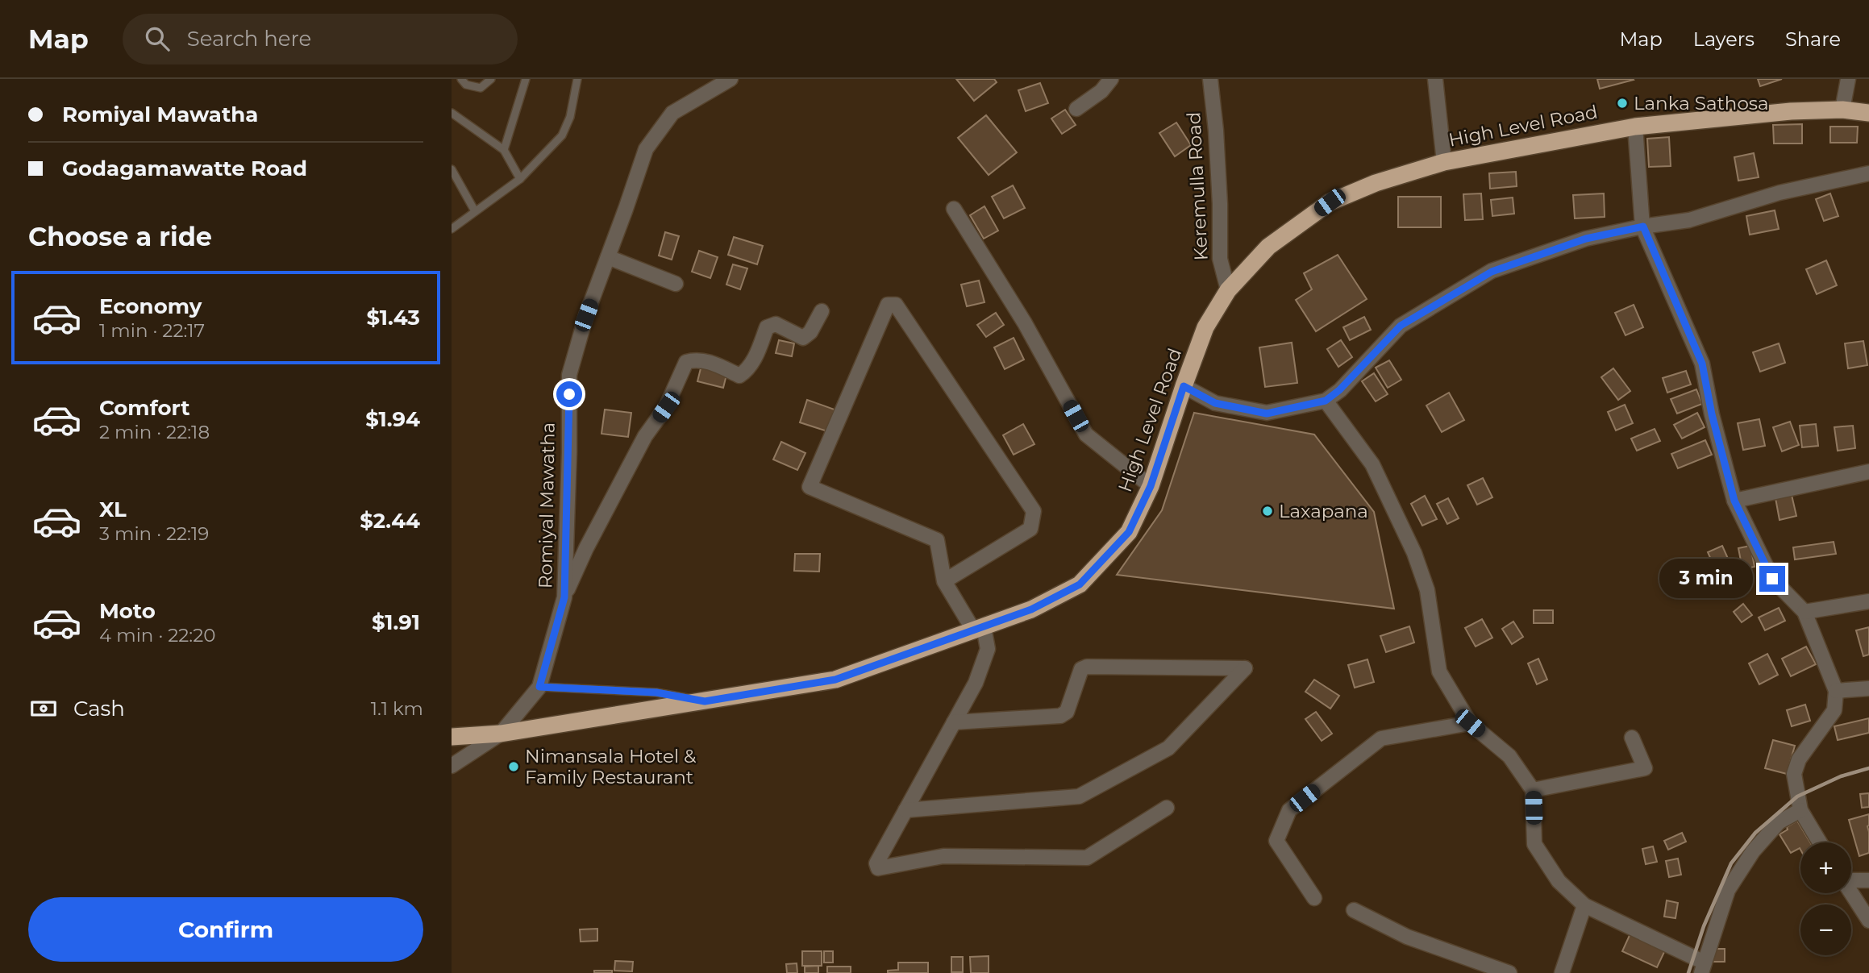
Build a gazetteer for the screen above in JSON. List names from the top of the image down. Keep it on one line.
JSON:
{"streets":{"highway":["High Level Road"],"street":["Keremulla Road","Romiyal Mawatha"]},"crossings":[["High Level Road","Keremulla Road"],["High Level Road","Romiyal Mawatha"]],"places":["Lanka Sathosa","Laxapana","Nimansala Hotel & Family Restaurant"],"page":{"header":"Map","search":"Search here","nav":["Map","Layers","Share"],"banner":["Romiyal Mawatha","Godagamawatte Road"],"heading":"Choose a ride","list":[{"name":"Economy","note":"1 min · 22:17","value":"$1.43"},{"name":"Comfort","note":"2 min · 22:18","value":"$1.94"},{"name":"XL","note":"3 min · 22:19","value":"$2.44"},{"name":"Moto","note":"4 min · 22:20","value":"$1.91"}],"bubble":"3 min","pay":["Cash","1.1 km"],"map_buttons":["+","−"],"buttons":"Confirm"}}
